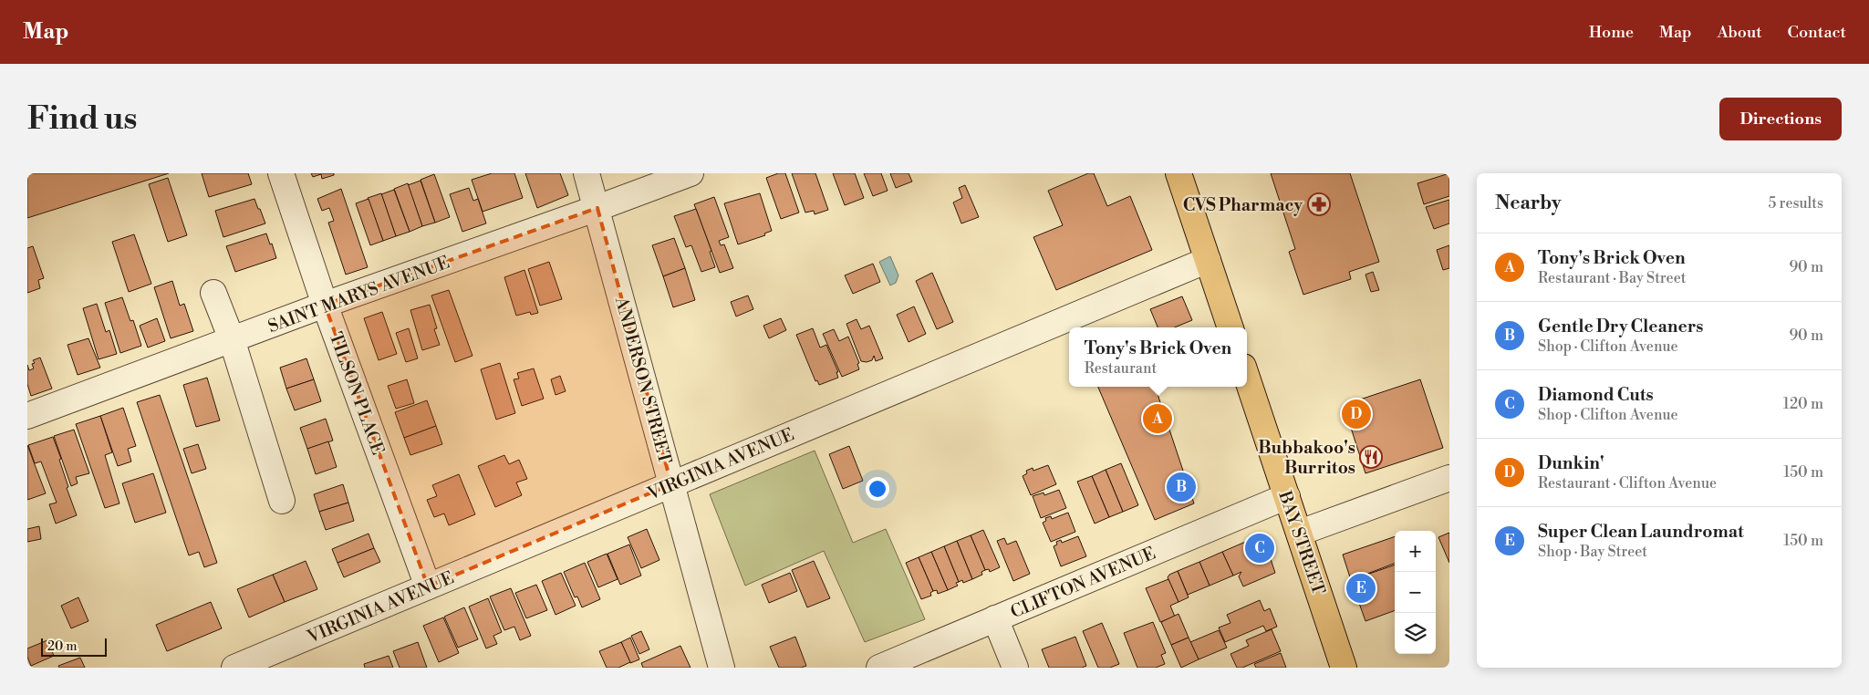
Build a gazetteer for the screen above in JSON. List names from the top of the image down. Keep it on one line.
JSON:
{"streets":{"main road":["BAY STREET"],"street":["SAINT MARYS AVENUE","ANDERSON STREET","TILSON PLACE","VIRGINIA AVENUE","CLIFTON AVENUE"]},"crossings":[["SAINT MARYS AVENUE","ANDERSON STREET"],["SAINT MARYS AVENUE","TILSON PLACE"],["ANDERSON STREET","VIRGINIA AVENUE"],["TILSON PLACE","VIRGINIA AVENUE"],["BAY STREET","CLIFTON AVENUE"]],"places":{"pharmacy":["CVS Pharmacy"],"restaurant":["Bubbakoo's Burritos"]},"scale_bar":"20 m","page":{"header":"Map","nav":["Home","Map","About","Contact"],"buttons":"Directions","title":"Find us","heading":["Nearby","5 results"],"list":[{"mark":"A","name":"Tony's Brick Oven","note":"Restaurant · Bay Street","value":"90 m"},{"mark":"B","name":"Gentle Dry Cleaners","note":"Shop · Clifton Avenue","value":"90 m"},{"mark":"C","name":"Diamond Cuts","note":"Shop · Clifton Avenue","value":"120 m"},{"mark":"D","name":"Dunkin'","note":"Restaurant · Clifton Avenue","value":"150 m"},{"mark":"E","name":"Super Clean Laundromat","note":"Shop · Bay Street","value":"150 m"}],"popup":["Tony's Brick Oven","Restaurant"],"pins":["D","A","B","C","E"],"map_buttons":["+","−"],"scale":"20 m"}}
